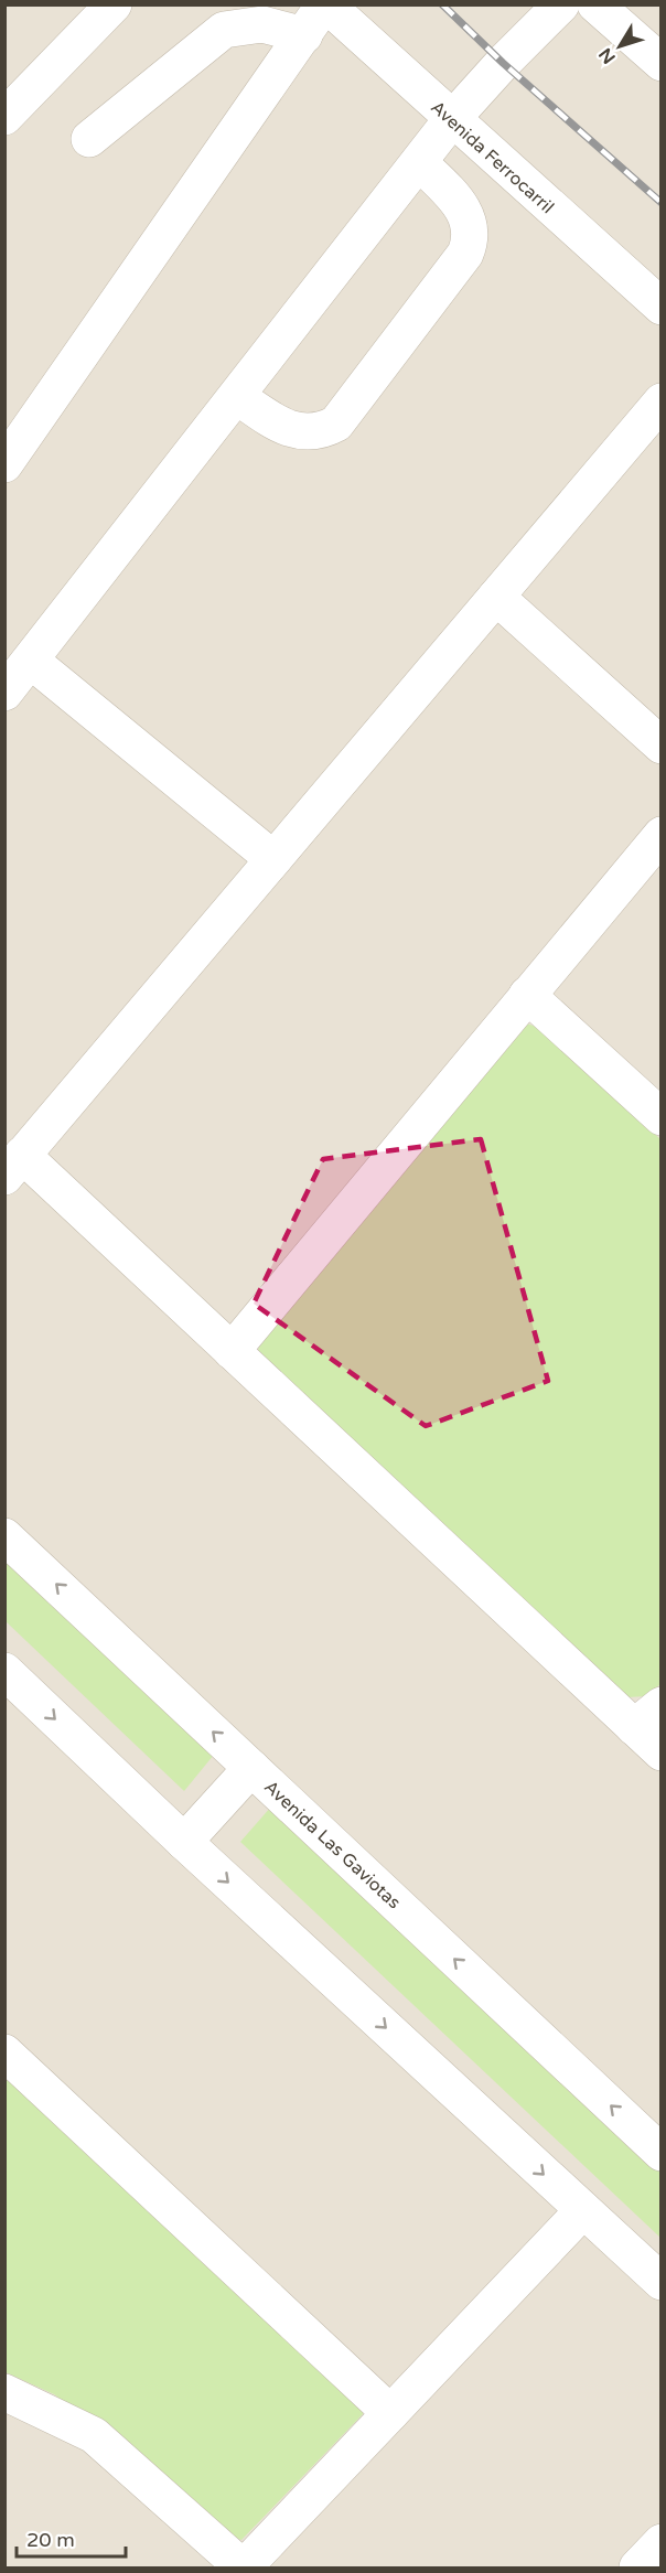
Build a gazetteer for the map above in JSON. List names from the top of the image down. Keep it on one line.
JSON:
{"streets":{"street":["Avenida Ferrocarril","Avenida Las Gaviotas"]},"scale_bar":"20 m","north":"bottom left"}
